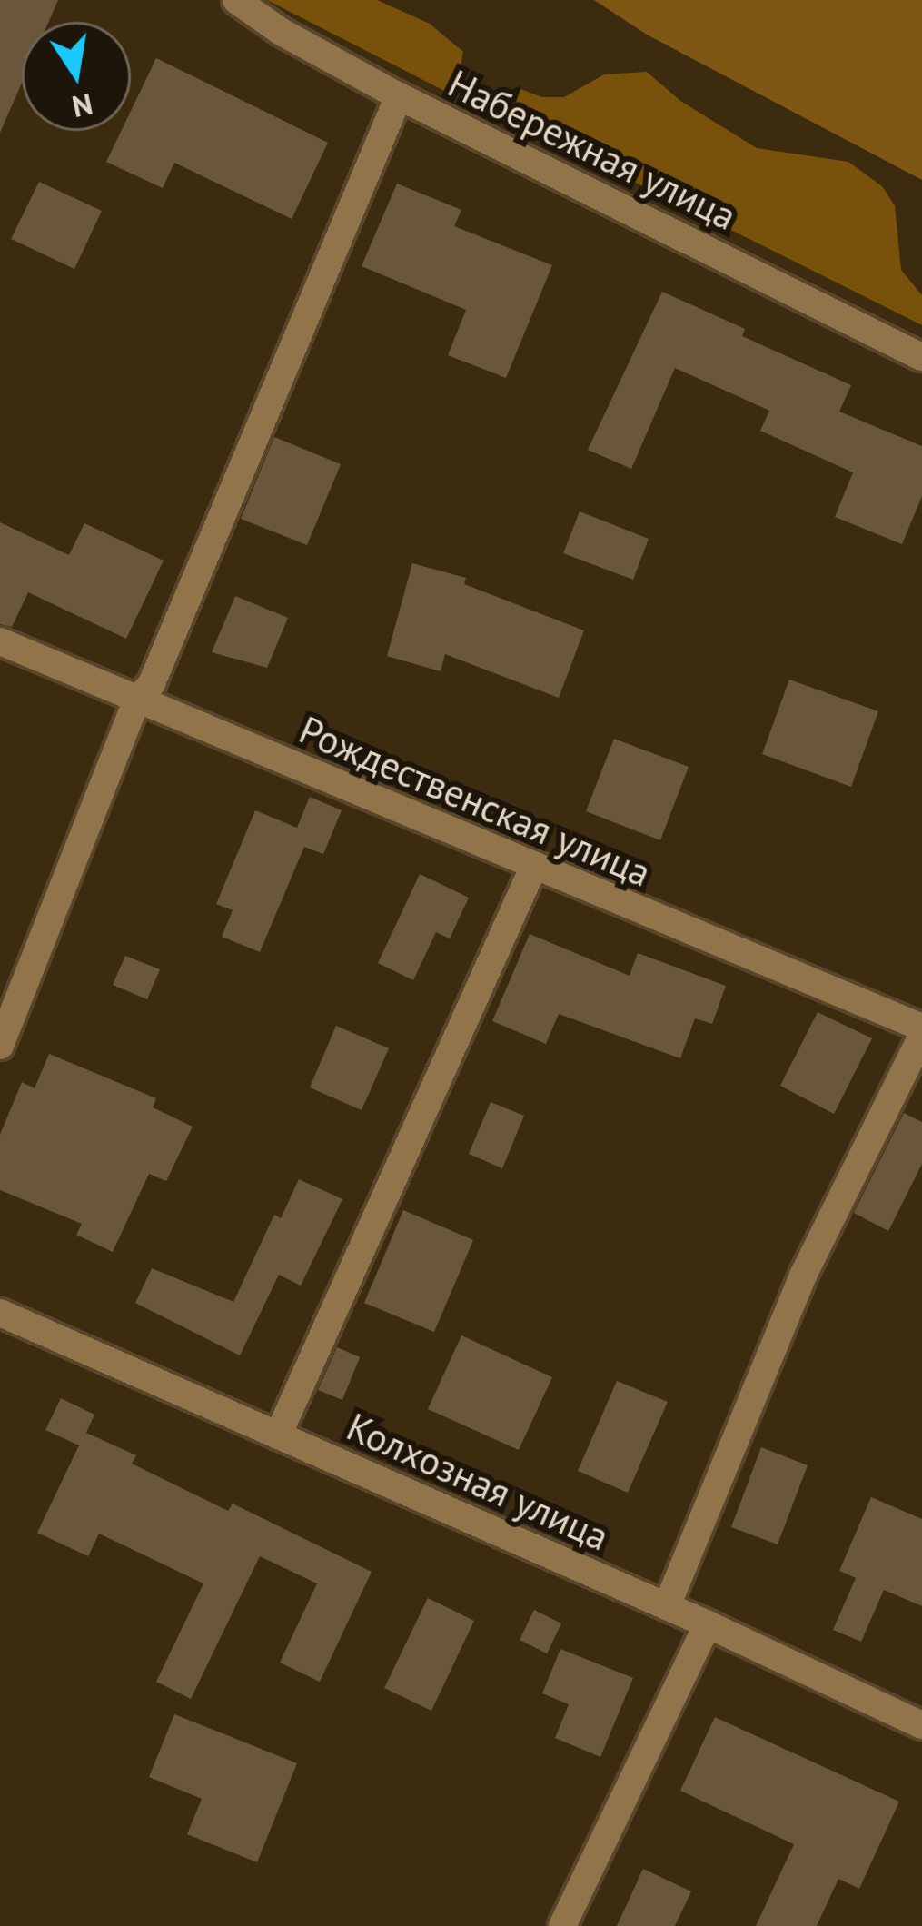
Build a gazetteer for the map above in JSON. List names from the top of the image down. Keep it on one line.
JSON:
{"streets":{"street":["Набережная улица","Рождественская улица","Колхозная улица"]},"north":"bottom"}
